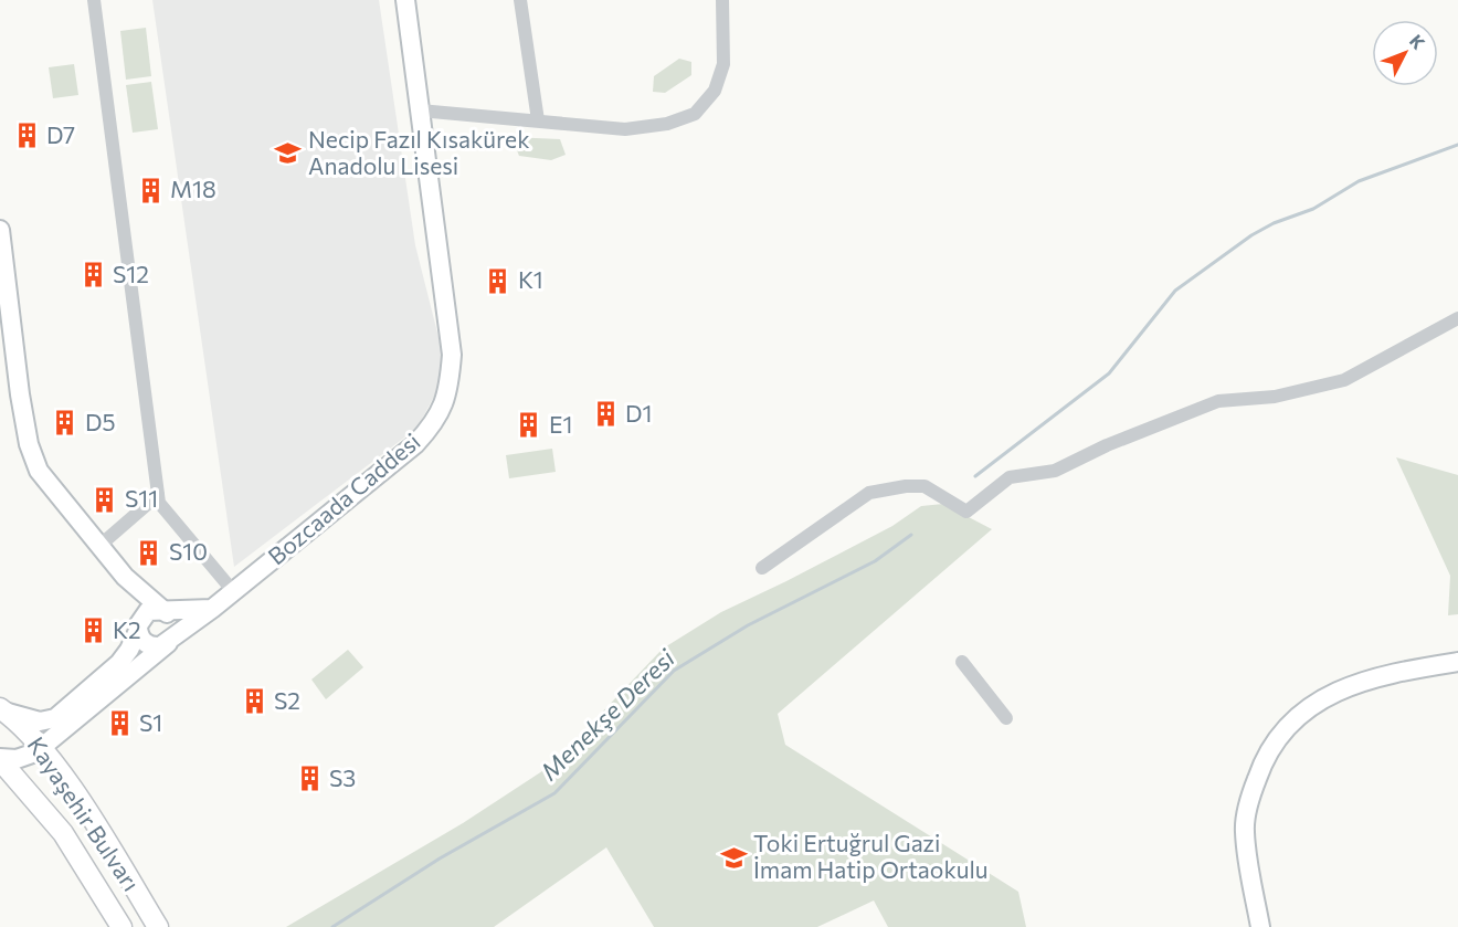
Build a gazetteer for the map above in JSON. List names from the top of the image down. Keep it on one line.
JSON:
{"streets":{"main road":["Kayaşehir Bulvarı"],"street":["Bozcaada Caddesi"]},"crossings":[["Bozcaada Caddesi","Kayaşehir Bulvarı"]],"water":["Menekşe Deresi"],"places":{"building":["D7","M18","S12","K1","D1","D5","E1","S11","S10","K2","S2","S1","S3"],"school or university":["Necip Fazıl Kısakürek Anadolu Lisesi","Toki Ertuğrul Gazi İmam Hatip Ortaokulu"]},"north":"top right"}
